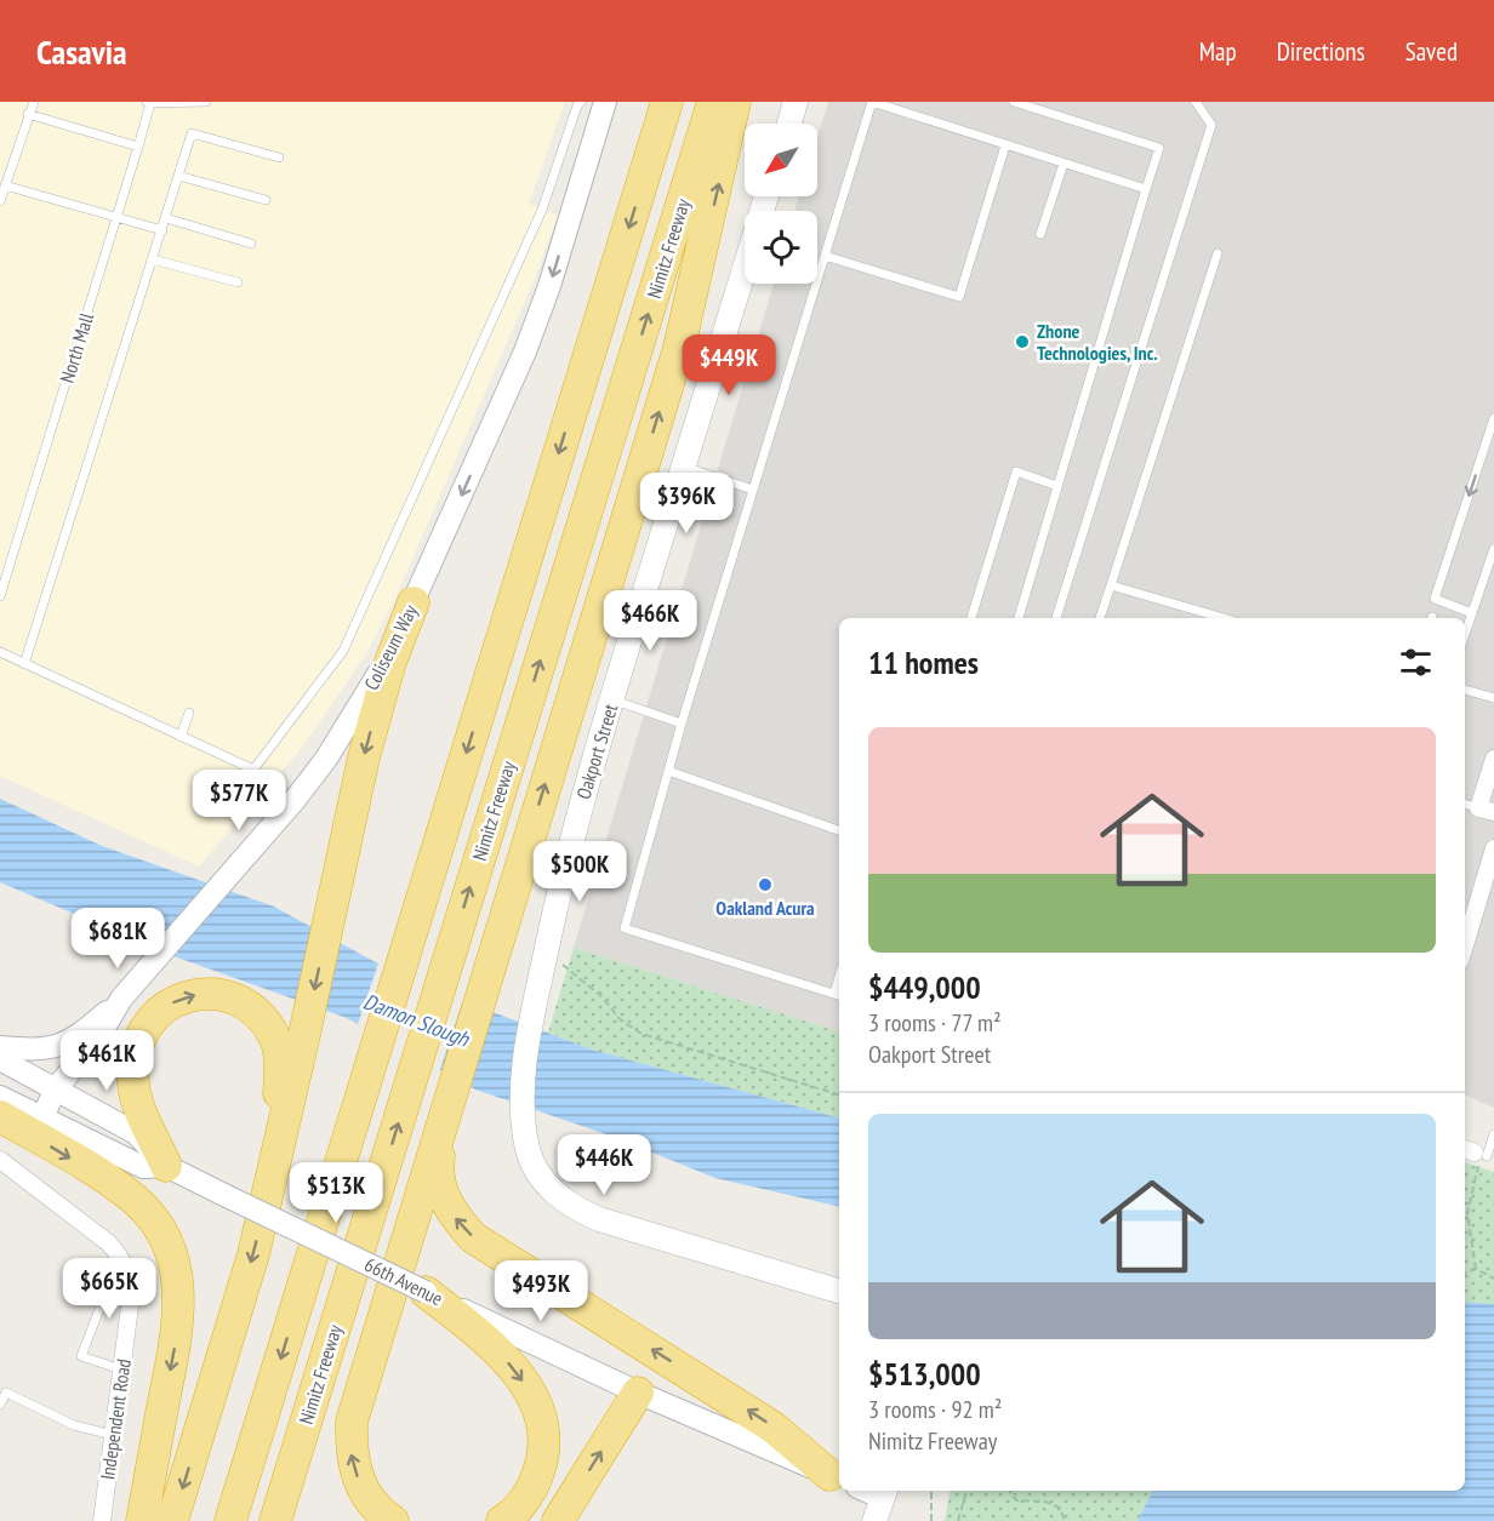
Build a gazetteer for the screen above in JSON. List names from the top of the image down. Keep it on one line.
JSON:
{"streets":{"highway":["Nimitz Freeway"],"main road":["Oakport Street"],"street":["Coliseum Way","66th Avenue","Independent Road"],"lane":["North Mall"]},"crossings":[["Coliseum Way","66th Avenue"]],"one_way":["Coliseum Way"],"water":["Damon Slough"],"places":["Zhone Technologies, Inc.","Oakland Acura"],"north":"bottom left","page":{"header":"Casavia","nav":["Map","Directions","Saved"],"price":["$449K","$396K","$466K","$577K","$500K","$681K","$461K","$446K","$513K","$665K","$493K"],"heading":"11 homes","list":[{"name":"$449,000","note":"3 rooms · 77 m² · Oakport Street"},{"name":"$513,000","note":"3 rooms · 92 m² · Nimitz Freeway"}]}}
